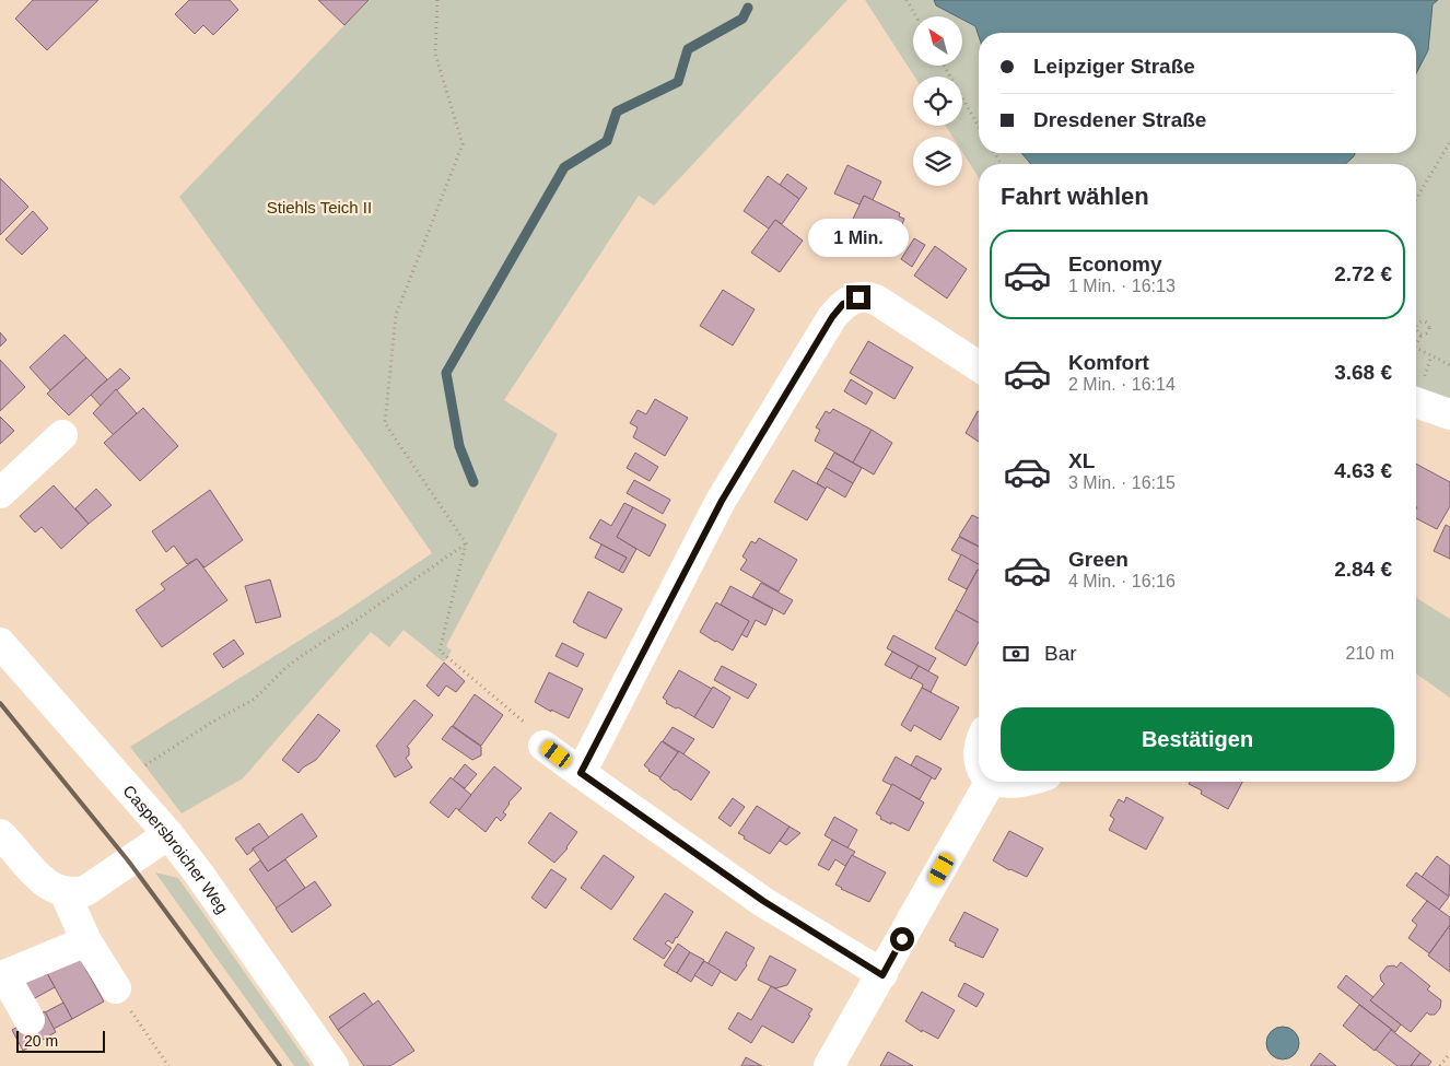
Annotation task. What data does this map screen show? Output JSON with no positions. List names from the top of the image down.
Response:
{
  "streets": {
    "street": ["Caspersbroicher Weg"]
  },
  "parks": ["Stiehls Teich II"],
  "scale_bar": "20 m",
  "north": "top left",
  "page": {
    "banner": ["Leipziger Straße", "Dresdener Straße"],
    "heading": "Fahrt wählen",
    "bubble": "1 Min.",
    "list": [
      {
        "name": "Economy",
        "note": "1 Min. · 16:13",
        "value": "2.72 €"
      },
      {
        "name": "Komfort",
        "note": "2 Min. · 16:14",
        "value": "3.68 €"
      },
      {
        "name": "XL",
        "note": "3 Min. · 16:15",
        "value": "4.63 €"
      },
      {
        "name": "Green",
        "note": "4 Min. · 16:16",
        "value": "2.84 €"
      }
    ],
    "pay": ["Bar", "210 m"],
    "buttons": "Bestätigen",
    "scale": "20 m"
  }
}
